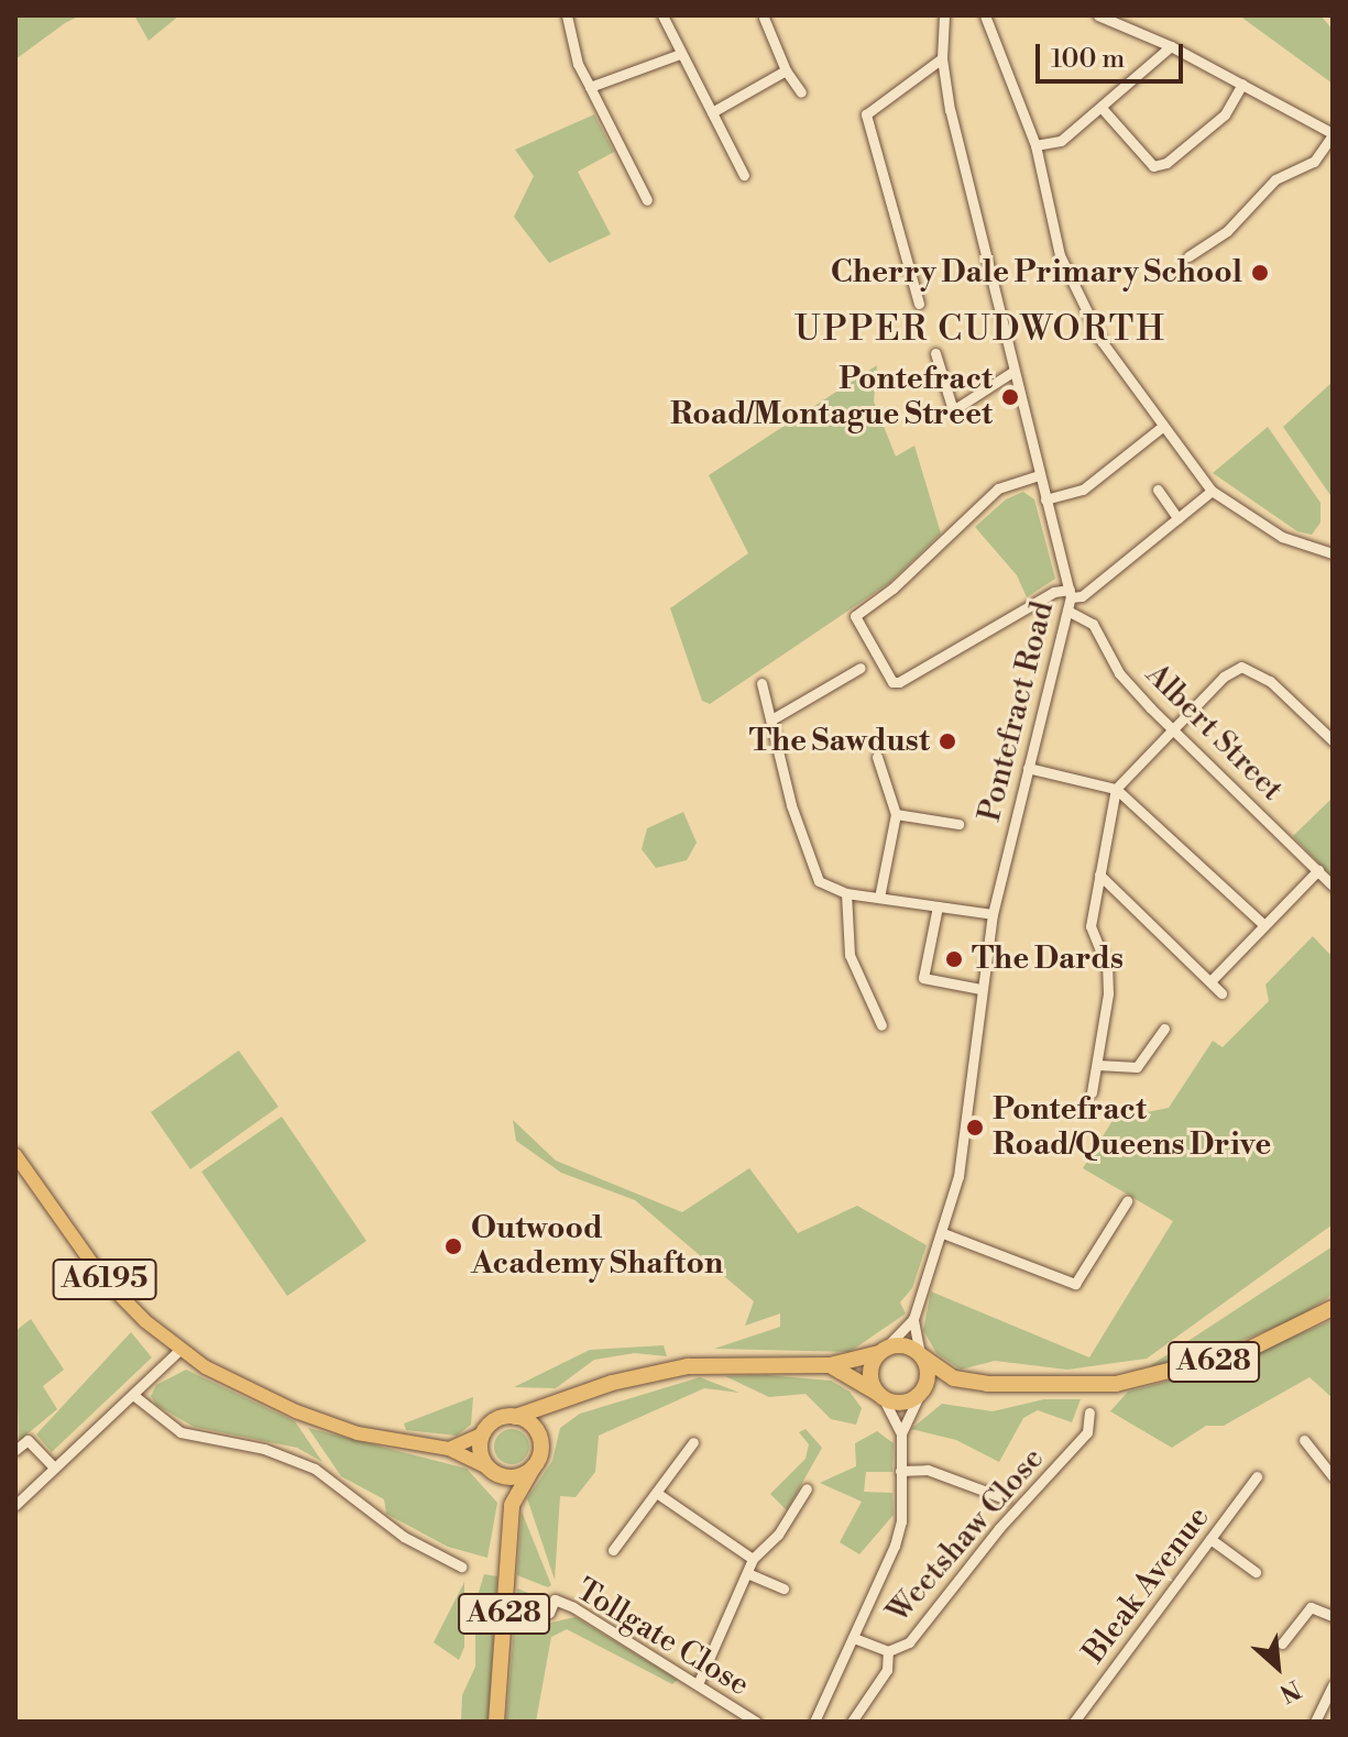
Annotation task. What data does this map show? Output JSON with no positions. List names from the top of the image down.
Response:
{
  "streets": {
    "highway": ["A628"],
    "main road": ["A6195"],
    "street": [
      "Pontefract Road",
      "Albert Street",
      "Weetshaw Close",
      "Bleak Avenue",
      "Tollgate Close"
    ]
  },
  "crossings": [
    ["Pontefract Road", "Albert Street"],
    ["Pontefract Road", "A628"],
    ["A6195", "A628"]
  ],
  "districts": ["UPPER CUDWORTH"],
  "places": [
    "Cherry Dale Primary School",
    "Pontefract Road/Montague Street",
    "The Sawdust",
    "The Dards",
    "Pontefract Road/Queens Drive",
    "Outwood Academy Shafton"
  ],
  "scale_bar": "100 m",
  "north": "bottom right"
}
